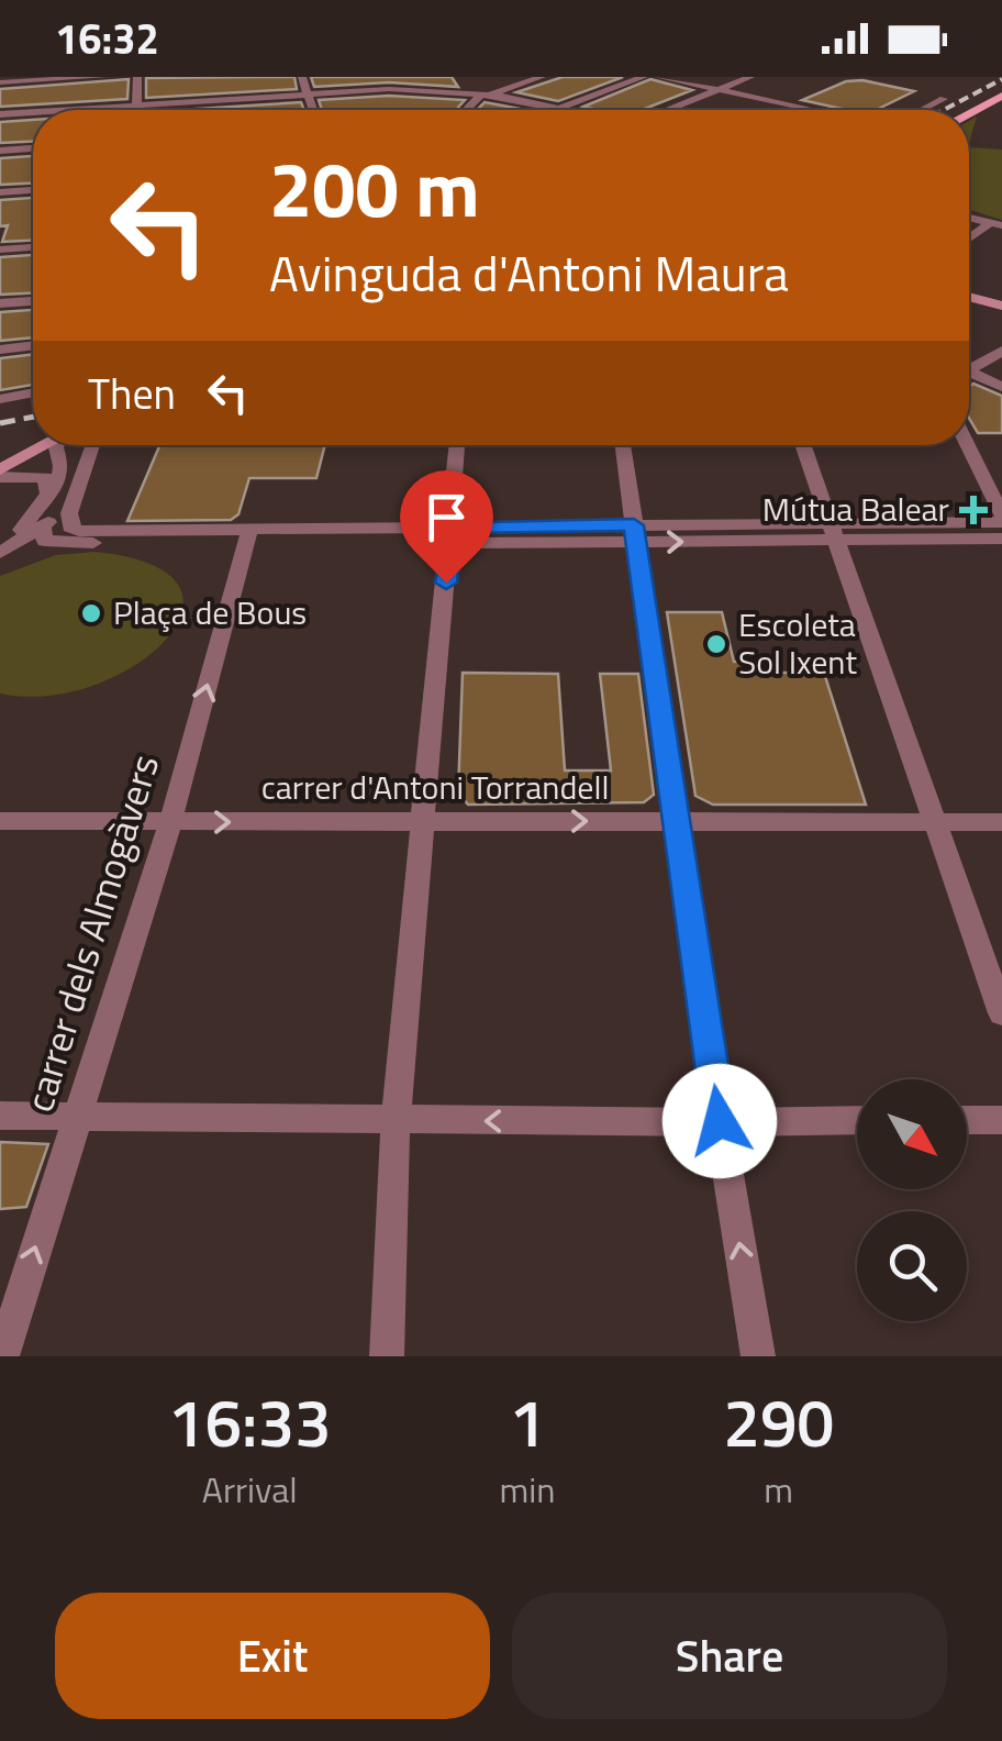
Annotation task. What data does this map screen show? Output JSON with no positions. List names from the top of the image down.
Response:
{
  "streets": {
    "street": ["carrer d'Antoni Torrandell", "carrer dels Almogàvers"]
  },
  "crossings": [
    ["carrer d'Antoni Torrandell", "carrer dels Almogàvers"]
  ],
  "one_way": ["carrer d'Antoni Torrandell", "carrer dels Almogàvers"],
  "places": {
    "health": ["Mútua Balear"],
    "other": ["Plaça de Bous", "Escoleta Sol Ixent"]
  },
  "north": "bottom right",
  "page": {
    "status": "16:32",
    "turn": ["200 m", "Avinguda d'Antoni Maura"],
    "then": "Then",
    "eta": [
      "16:33",
      "Arrival",
      "1",
      "min",
      "290",
      "m"
    ],
    "buttons": ["Exit", "Share"]
  }
}
